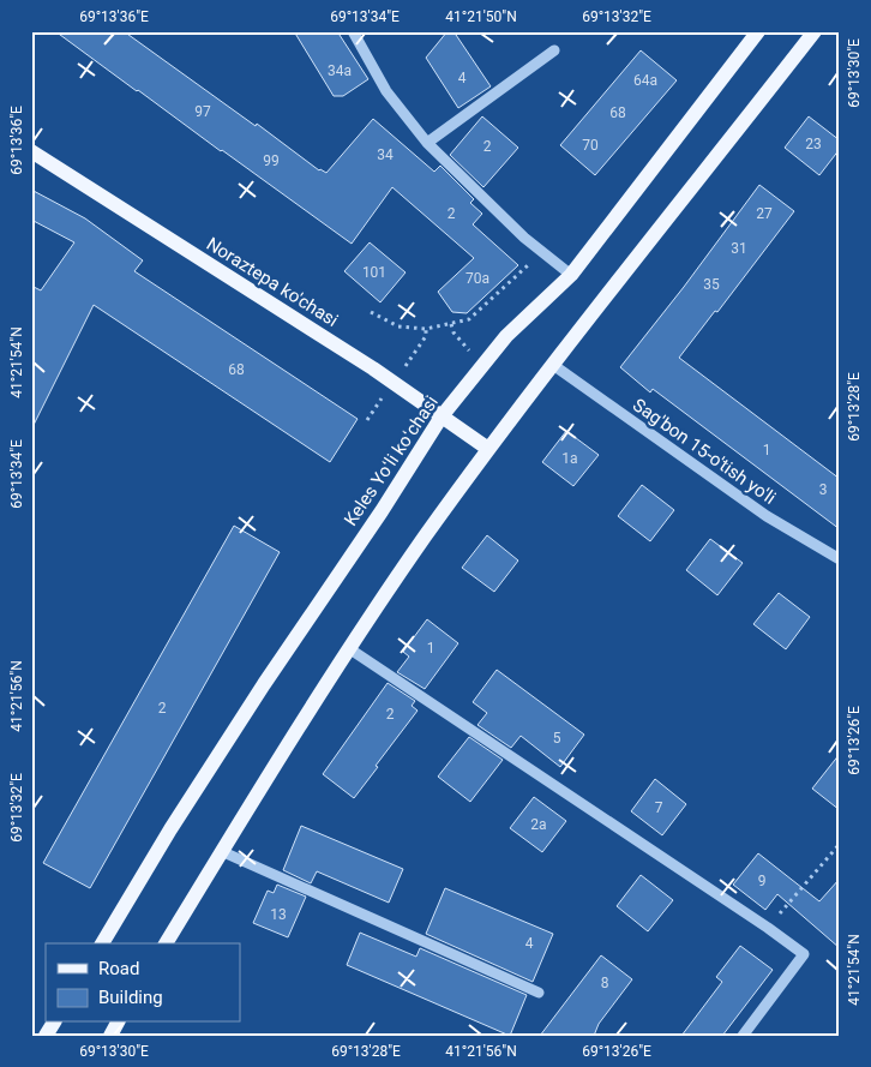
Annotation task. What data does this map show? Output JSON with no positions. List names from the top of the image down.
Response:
{
  "streets": {
    "main road": ["Noraztepa ko'chasi", "Keles Yoʻli koʻchasi"],
    "street": ["Sag'bon 15-o'tish yo'li"]
  },
  "crossings": [
    ["Noraztepa ko'chasi", "Keles Yoʻli koʻchasi"]
  ],
  "house_numbers": [
    "34a",
    "4",
    "64a",
    "97",
    "68",
    "23",
    "70",
    "2",
    "34",
    "99",
    "2",
    "27",
    "31",
    "101",
    "70a",
    "35",
    "68",
    "1",
    "1a",
    "3",
    "1",
    "2",
    "2",
    "5",
    "7",
    "2a",
    "9",
    "13",
    "4",
    "8"
  ],
  "legend": ["Road", "Building"],
  "coordinates": [
    "69°13'36\"E",
    "69°13'34\"E",
    "41°21'50\"N",
    "69°13'32\"E",
    "69°13'30\"E",
    "41°21'54\"N",
    "69°13'28\"E",
    "41°21'56\"N",
    "69°13'26\"E"
  ]
}
